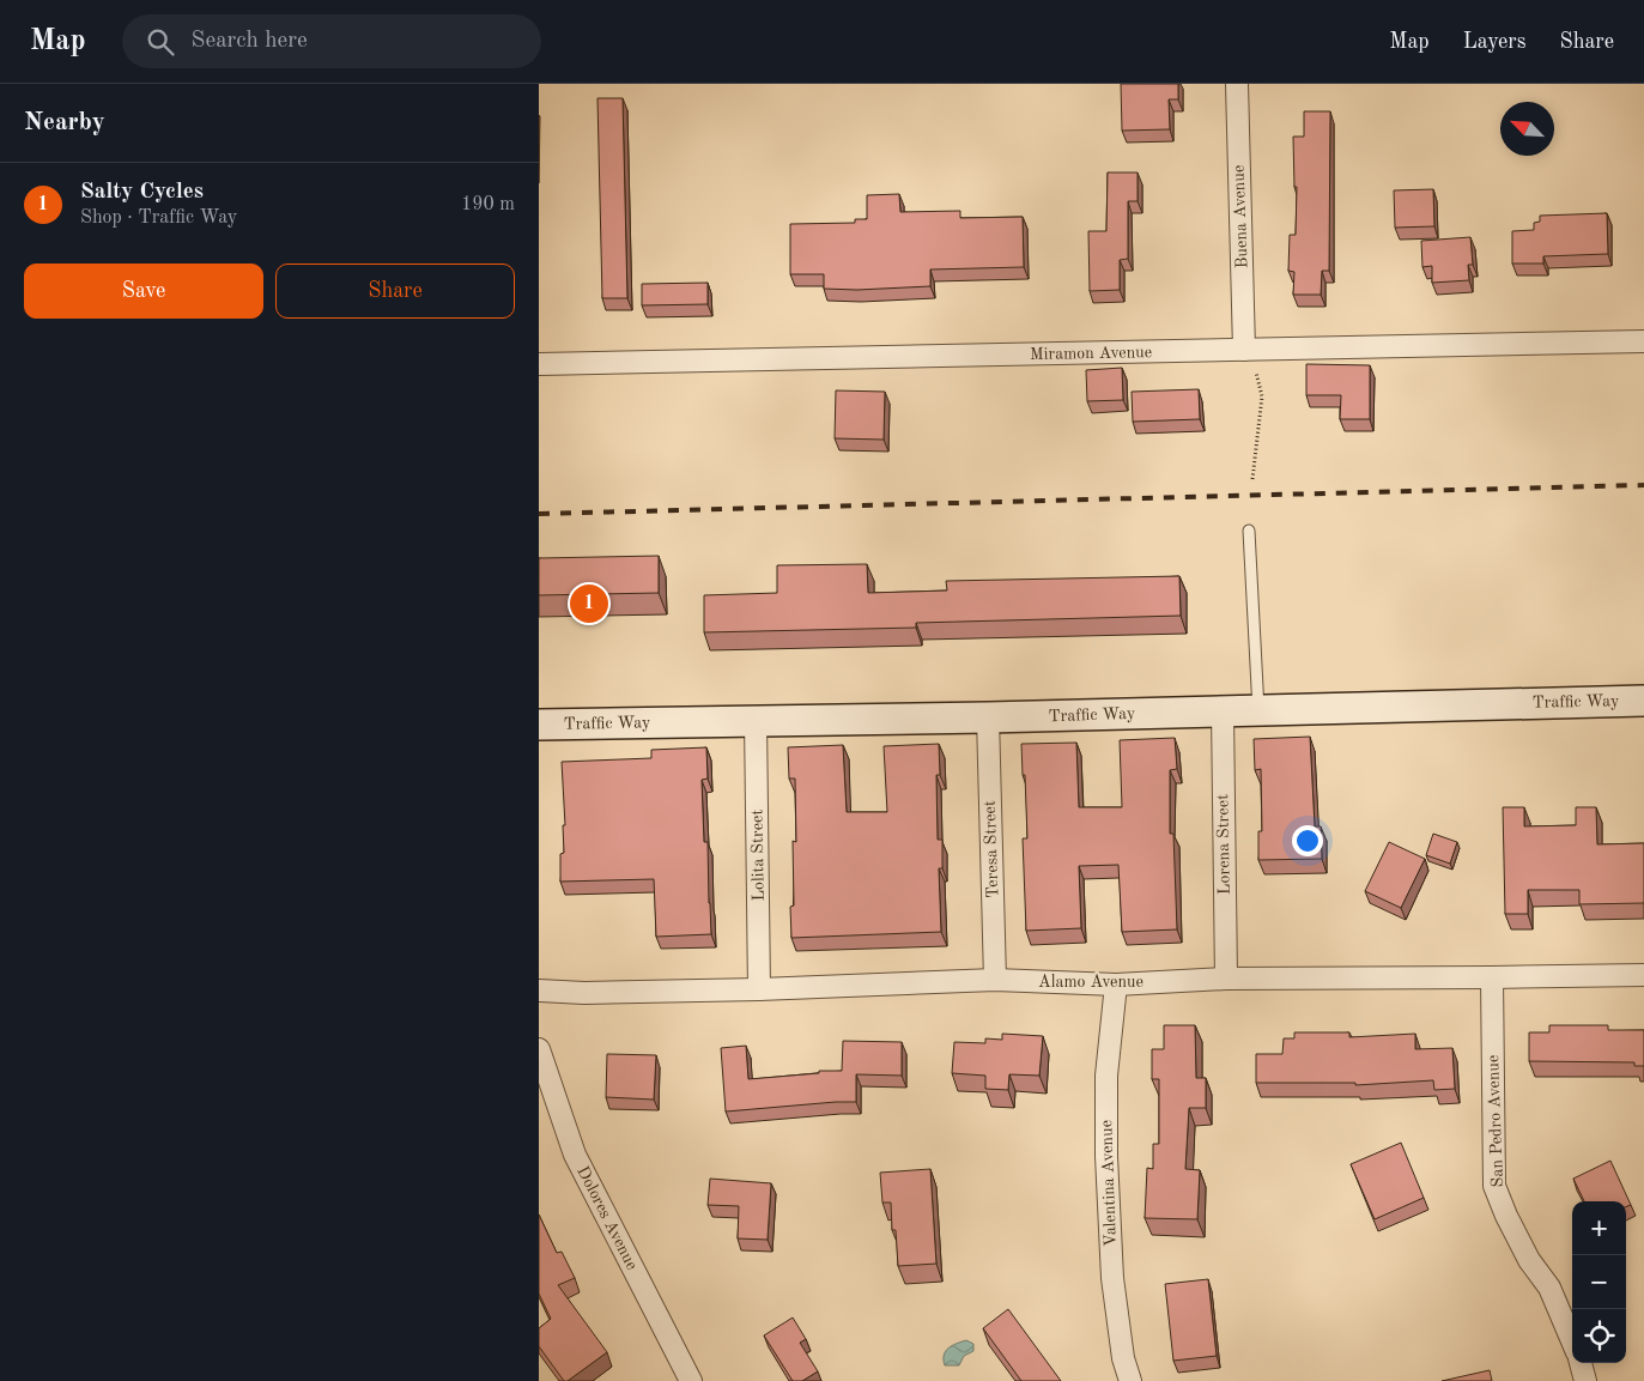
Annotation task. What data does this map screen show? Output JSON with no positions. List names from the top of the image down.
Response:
{
  "streets": {
    "street": [
      "Buena Avenue",
      "Miramon Avenue",
      "Traffic Way",
      "Lorena Street",
      "Teresa Street",
      "Lolita Street",
      "Alamo Avenue",
      "San Pedro Avenue",
      "Valentina Avenue",
      "Dolores Avenue"
    ]
  },
  "crossings": [
    ["Buena Avenue", "Miramon Avenue"],
    ["Traffic Way", "Lorena Street"],
    ["Traffic Way", "Teresa Street"],
    ["Traffic Way", "Lolita Street"],
    ["Lorena Street", "Alamo Avenue"],
    ["Teresa Street", "Alamo Avenue"],
    ["Lolita Street", "Alamo Avenue"],
    ["Alamo Avenue", "San Pedro Avenue"],
    ["Alamo Avenue", "Valentina Avenue"]
  ],
  "north": "top left",
  "page": {
    "header": "Map",
    "search": "Search here",
    "nav": ["Map", "Layers", "Share"],
    "heading": "Nearby",
    "list": [
      {
        "mark": "1",
        "name": "Salty Cycles",
        "note": "Shop · Traffic Way",
        "value": "190 m"
      }
    ],
    "buttons": ["Save", "Share"],
    "pins": "1",
    "map_buttons": ["+", "−"]
  }
}
